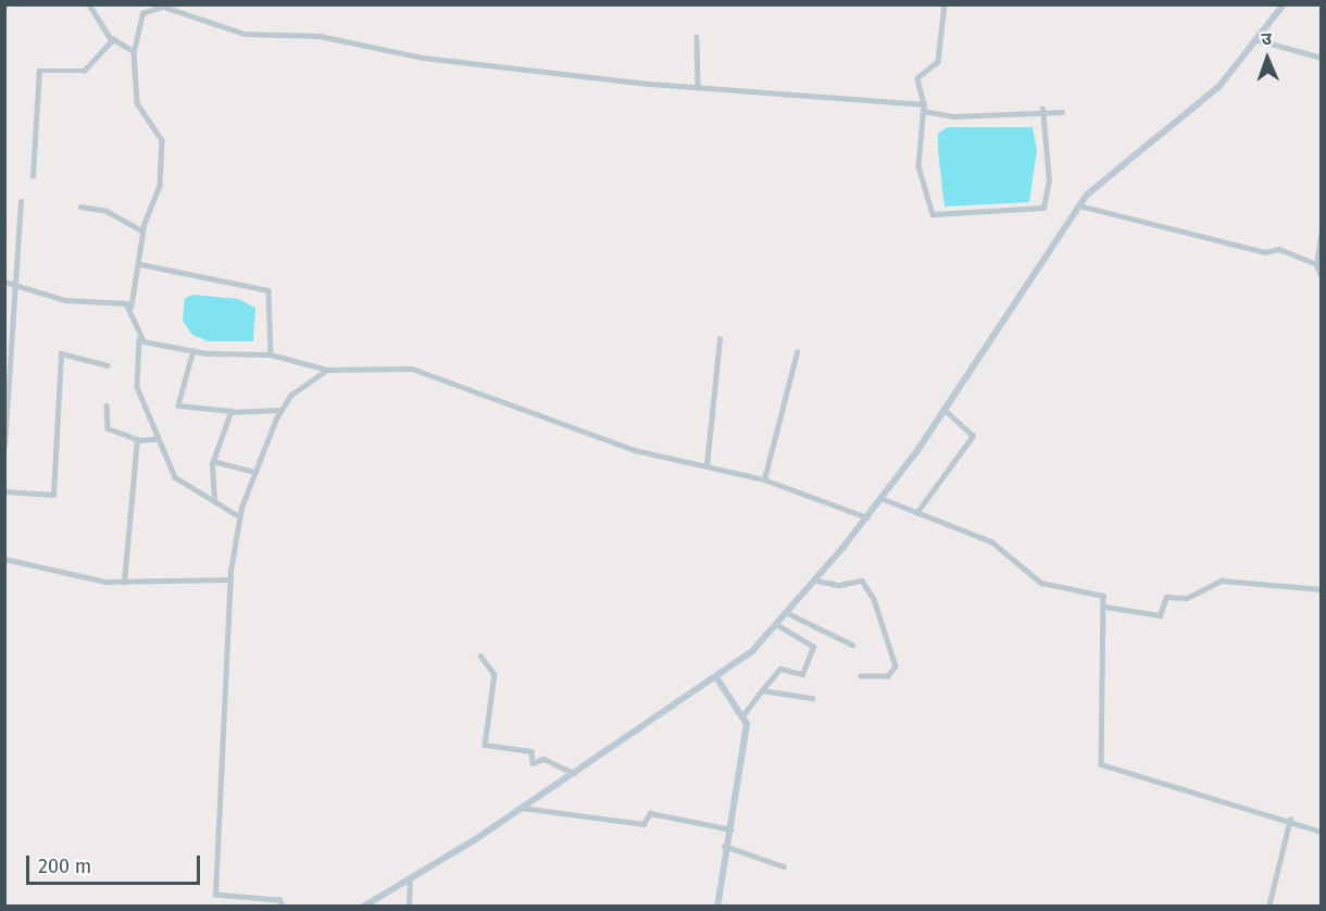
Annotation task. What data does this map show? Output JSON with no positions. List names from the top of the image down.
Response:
{
  "scale_bar": "200 m",
  "north": "top"
}
